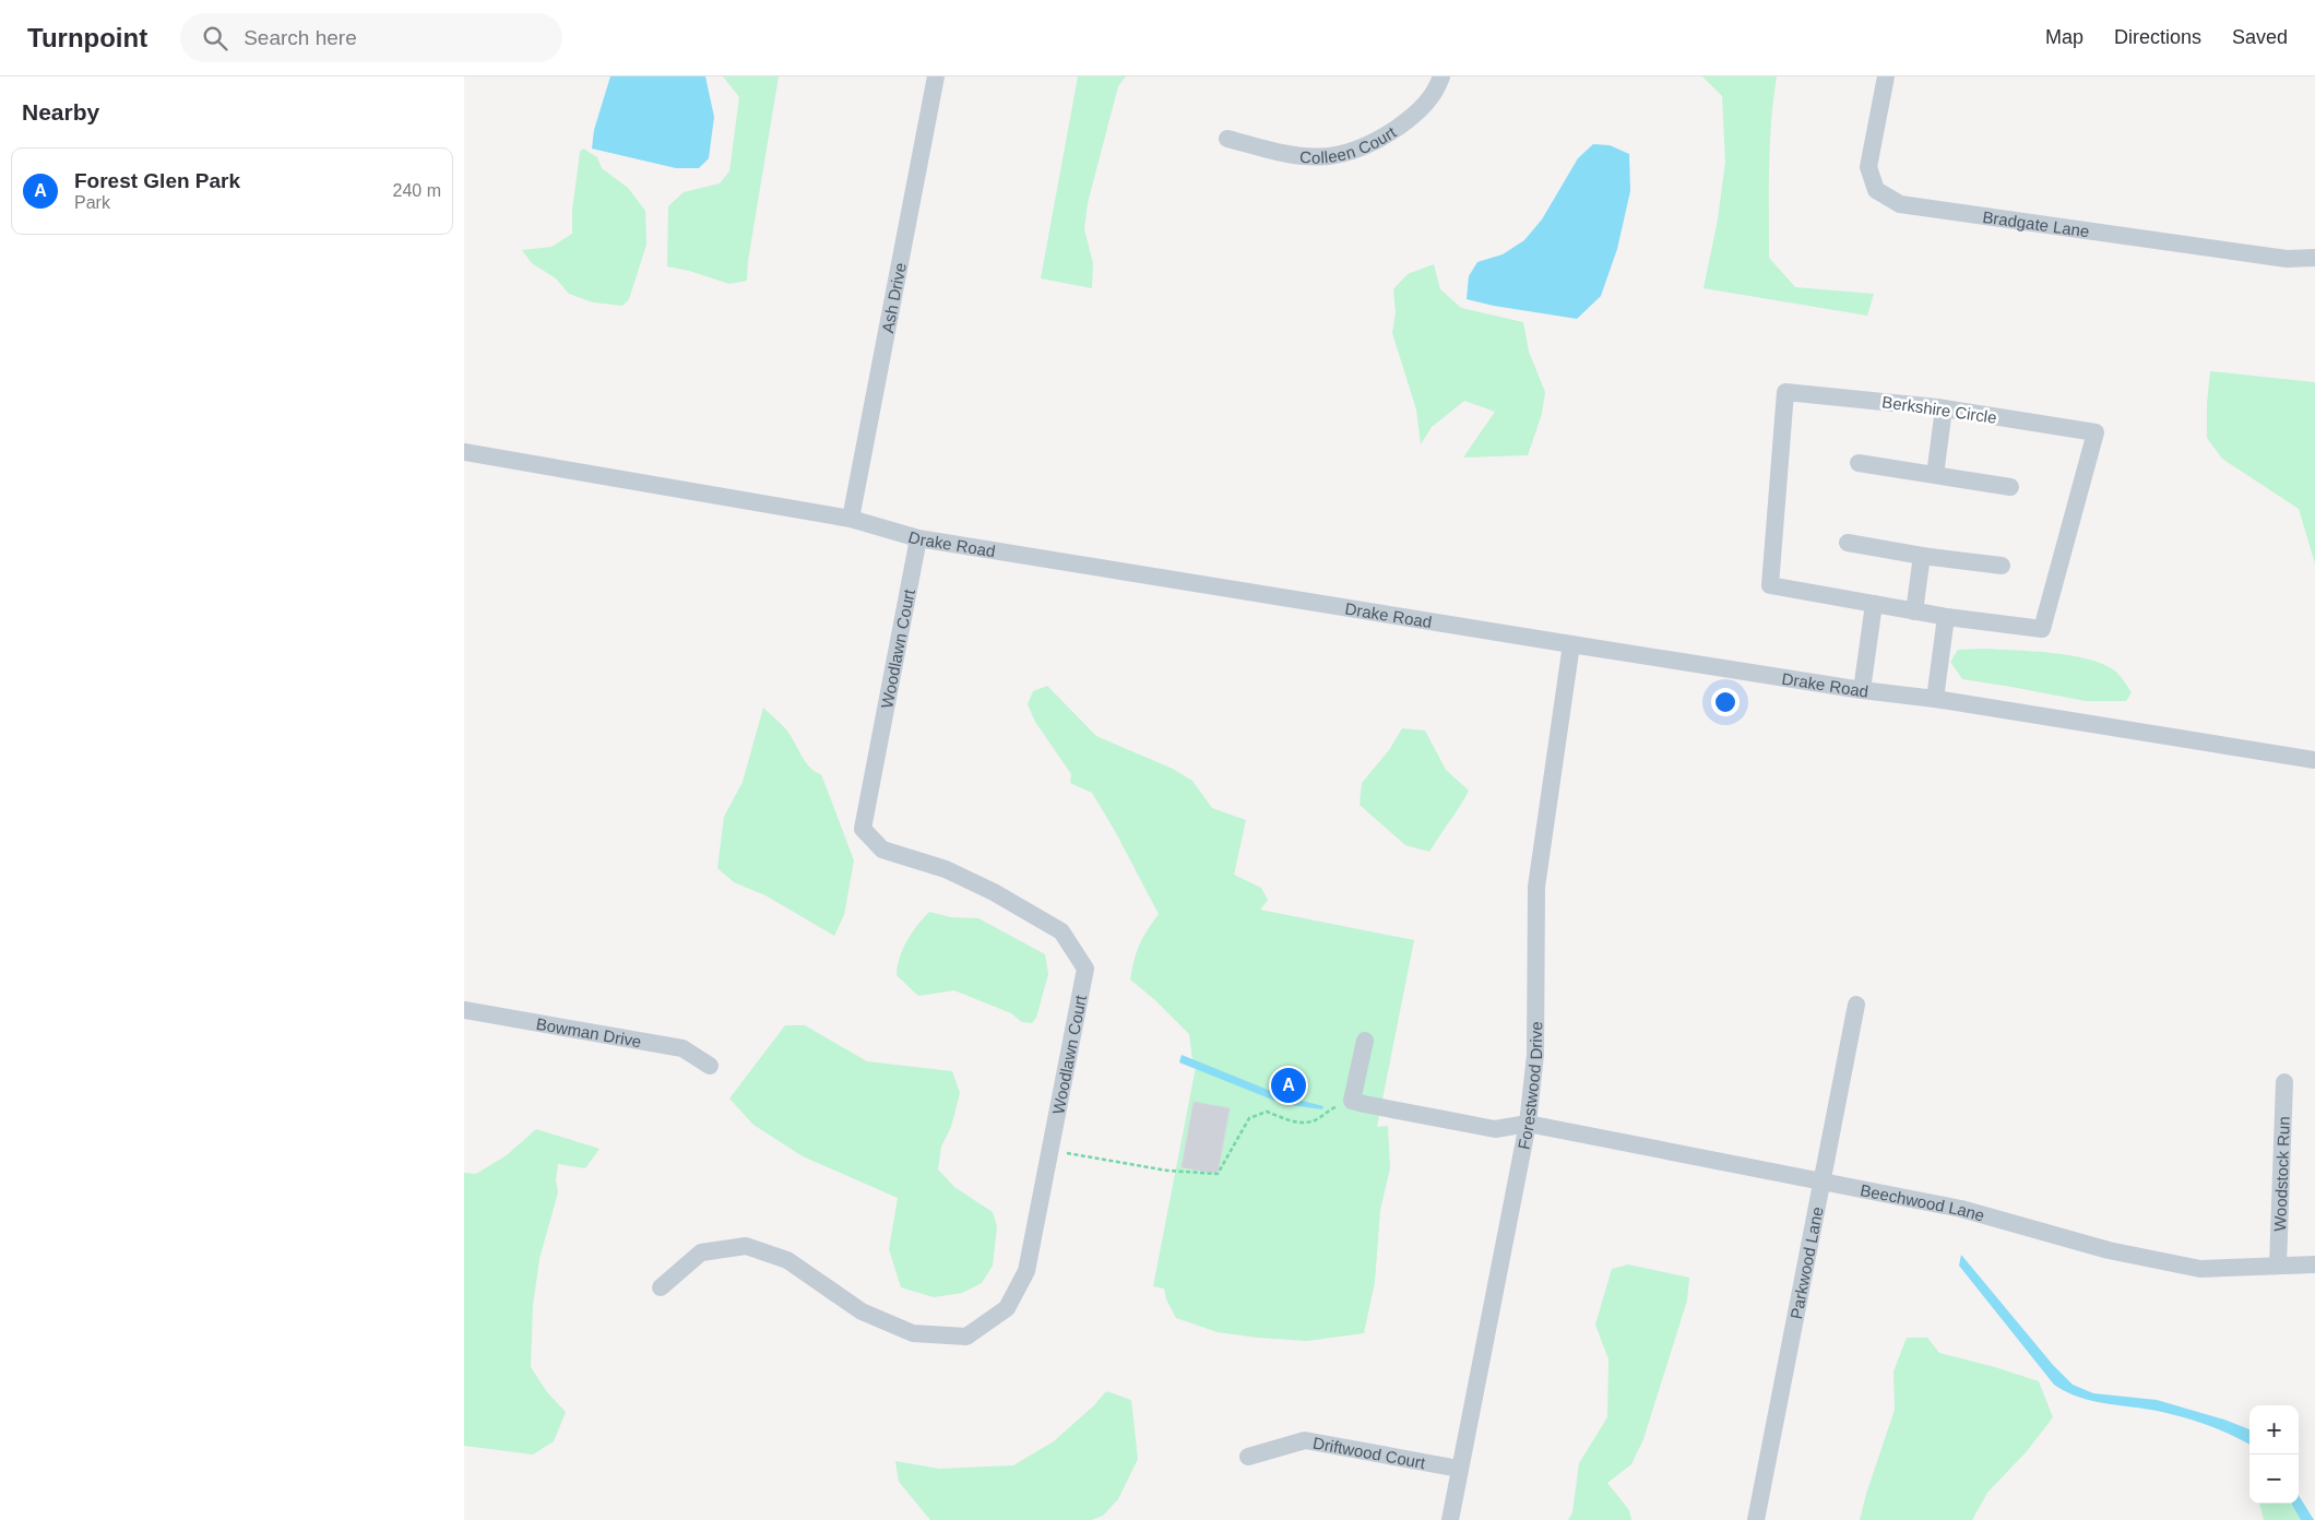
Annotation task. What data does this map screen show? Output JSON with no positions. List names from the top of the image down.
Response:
{
  "streets": {
    "street": [
      "Colleen Court",
      "Bradgate Lane",
      "Ash Drive",
      "Berkshire Circle",
      "Drake Road",
      "Woodlawn Court",
      "Bowman Drive",
      "Forestwood Drive",
      "Woodstock Run",
      "Beechwood Lane",
      "Parkwood Lane",
      "Driftwood Court"
    ]
  },
  "crossings": [
    ["Ash Drive", "Drake Road"],
    ["Drake Road", "Woodlawn Court"],
    ["Drake Road", "Forestwood Drive"],
    ["Forestwood Drive", "Beechwood Lane"],
    ["Forestwood Drive", "Driftwood Court"],
    ["Woodstock Run", "Beechwood Lane"],
    ["Beechwood Lane", "Parkwood Lane"]
  ],
  "page": {
    "header": "Turnpoint",
    "search": "Search here",
    "nav": ["Map", "Directions", "Saved"],
    "heading": "Nearby",
    "list": [
      {
        "mark": "A",
        "name": "Forest Glen Park",
        "note": "Park",
        "value": "240 m"
      }
    ],
    "pins": "A",
    "map_buttons": ["+", "−"]
  }
}
